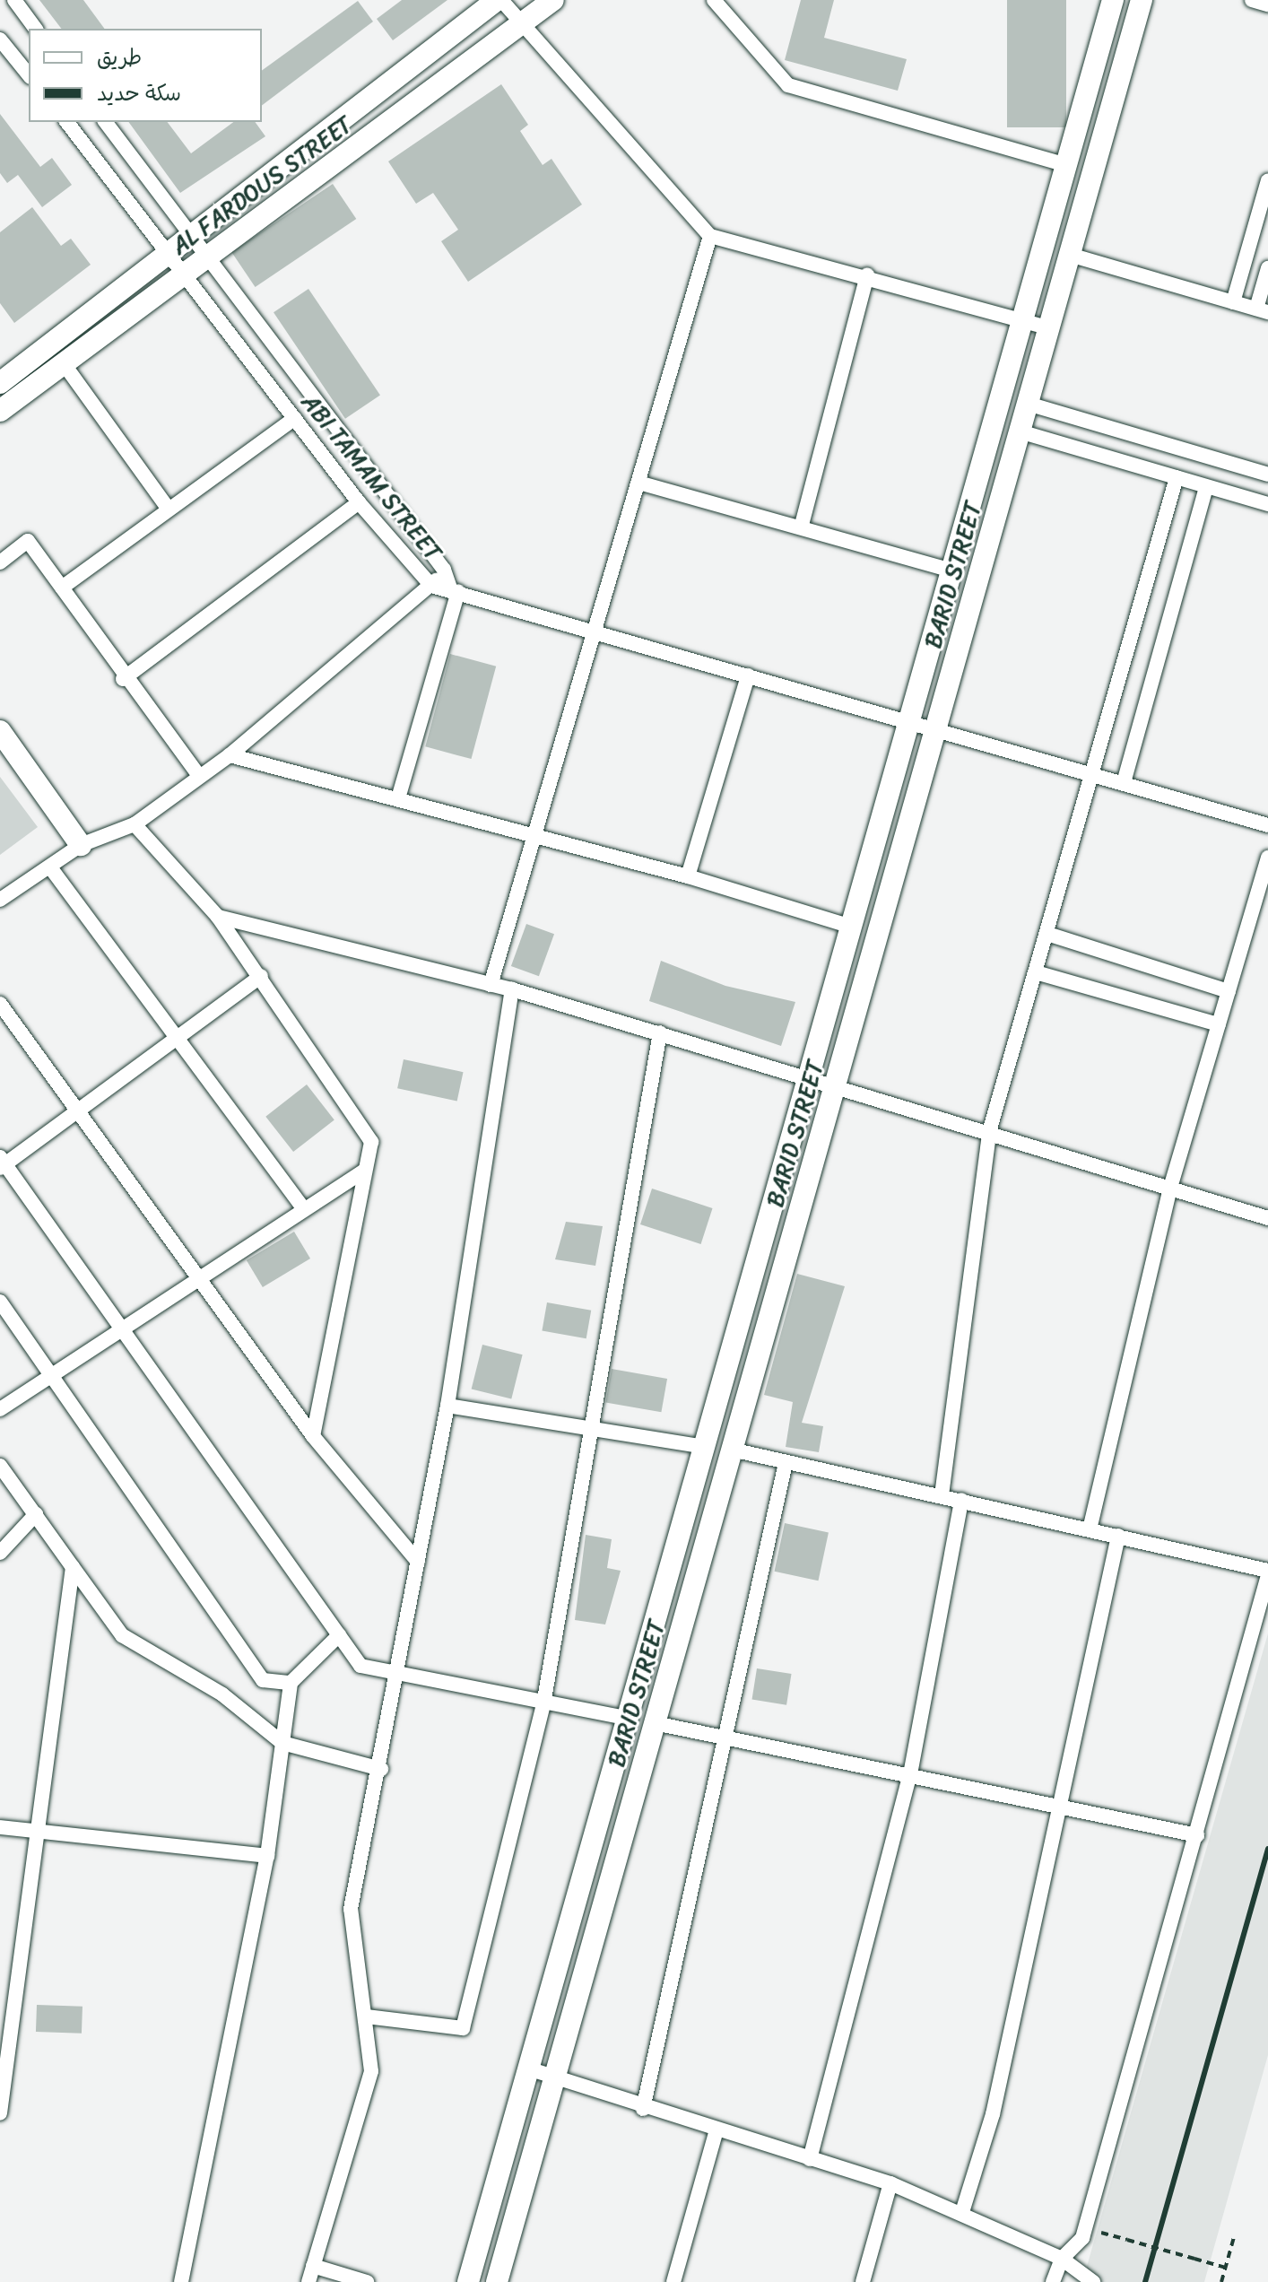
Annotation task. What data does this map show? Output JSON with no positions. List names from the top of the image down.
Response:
{
  "streets": {
    "main road": ["AL FARDOUS STREET", "BARID STREET"],
    "street": ["ABI TAMAM STREET"]
  },
  "crossings": [
    ["AL FARDOUS STREET", "ABI TAMAM STREET"]
  ],
  "legend": ["طريق", "سكة حديد"]
}
